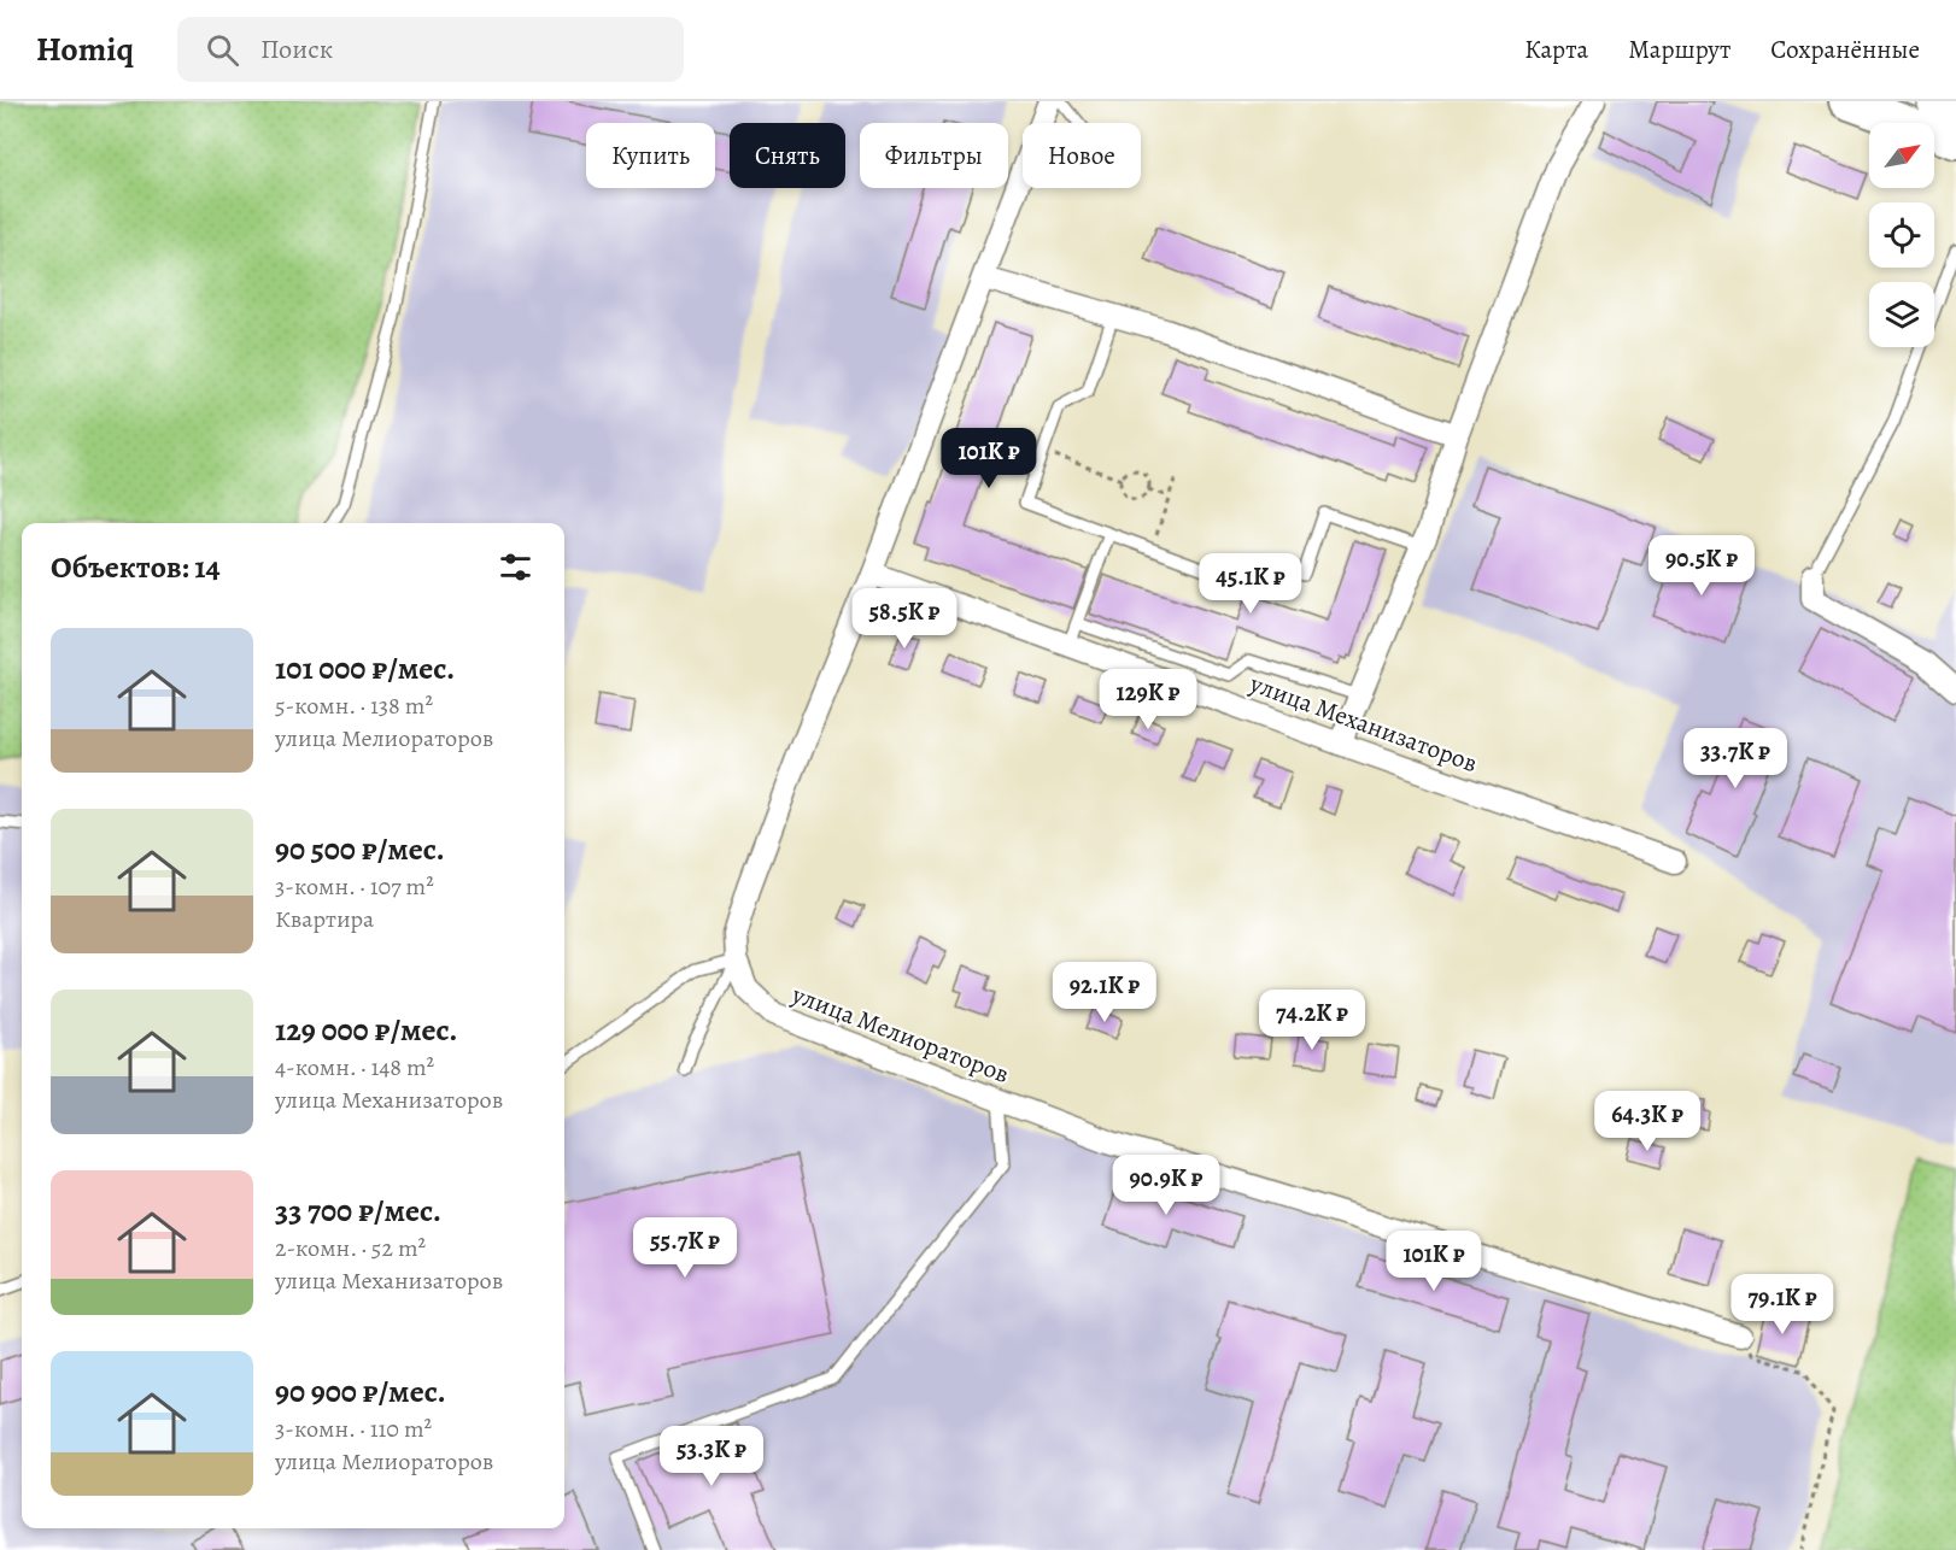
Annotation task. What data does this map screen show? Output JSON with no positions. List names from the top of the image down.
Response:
{
  "streets": {
    "street": ["улица Механизаторов", "улица Мелиораторов"]
  },
  "crossings": [
    ["улица Механизаторов", "улица Мелиораторов"]
  ],
  "north": "top right",
  "page": {
    "header": "Homiq",
    "search": "Поиск",
    "nav": ["Карта", "Маршрут", "Сохранённые"],
    "chip": [
      "Купить",
      "Снять",
      "Фильтры",
      "Новое"
    ],
    "price": [
      "101K ₽",
      "90.5K ₽",
      "45.1K ₽",
      "58.5K ₽",
      "129K ₽",
      "33.7K ₽",
      "92.1K ₽",
      "74.2K ₽",
      "64.3K ₽",
      "90.9K ₽",
      "55.7K ₽",
      "101K ₽",
      "79.1K ₽",
      "53.3K ₽"
    ],
    "heading": "Объектов: 14",
    "list": [
      {
        "name": "101 000 ₽/мес.",
        "note": "5-комн. · 138 m² · улица Мелиораторов"
      },
      {
        "name": "90 500 ₽/мес.",
        "note": "3-комн. · 107 m² · Квартира"
      },
      {
        "name": "129 000 ₽/мес.",
        "note": "4-комн. · 148 m² · улица Механизаторов"
      },
      {
        "name": "33 700 ₽/мес.",
        "note": "2-комн. · 52 m² · улица Механизаторов"
      },
      {
        "name": "90 900 ₽/мес.",
        "note": "3-комн. · 110 m² · улица Мелиораторов"
      }
    ]
  }
}
